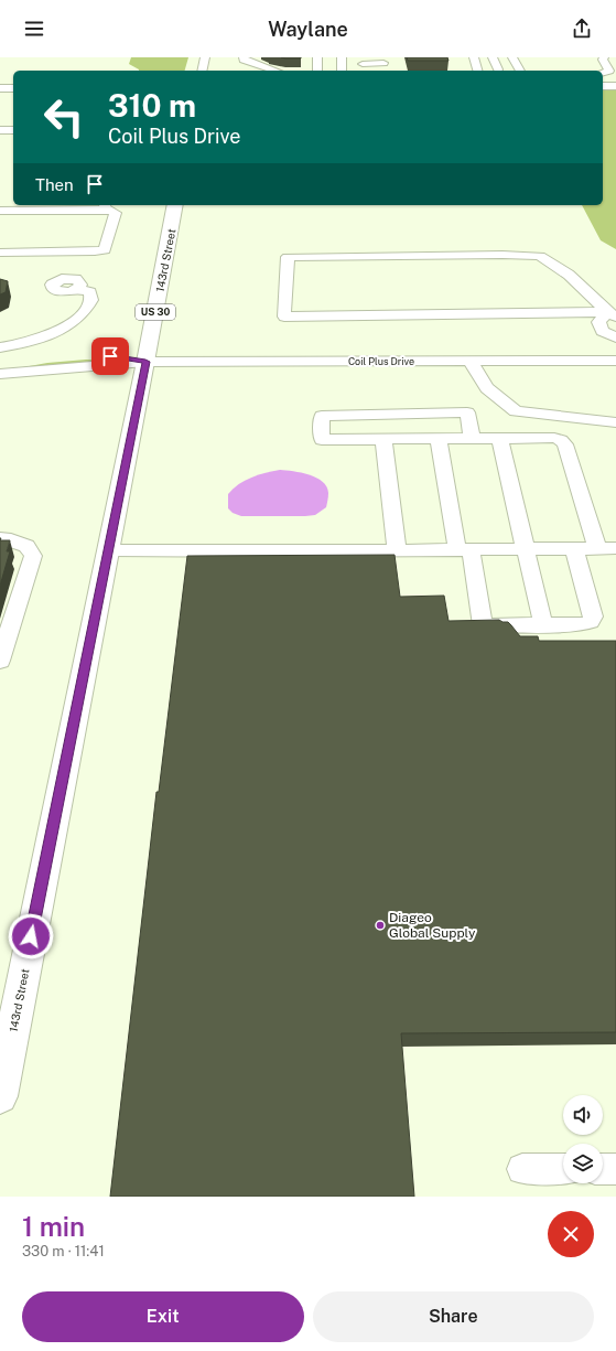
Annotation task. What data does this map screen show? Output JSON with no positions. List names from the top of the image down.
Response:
{
  "streets": {
    "main road": ["143rd Street", "US 30"],
    "street": ["Coil Plus Drive"]
  },
  "crossings": [
    ["143rd Street", "Coil Plus Drive"]
  ],
  "places": ["Diageo Global Supply"],
  "page": {
    "header": "Waylane",
    "turn": ["310 m", "Coil Plus Drive"],
    "then": "Then",
    "heading": ["1 min", "330 m · 11:41"],
    "buttons": ["Exit", "Share"]
  }
}
